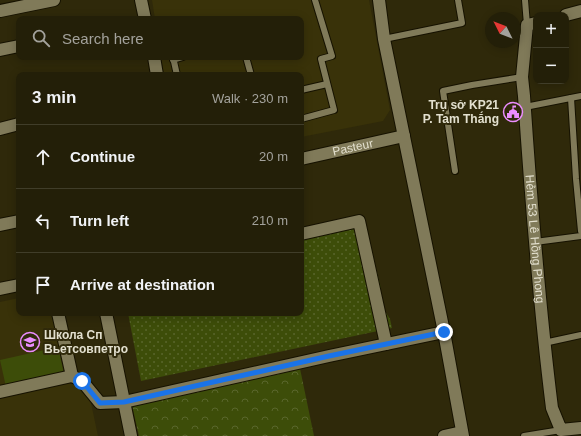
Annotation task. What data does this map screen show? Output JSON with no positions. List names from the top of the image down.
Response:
{
  "streets": {
    "street": ["Pasteur", "Hẻm 53 Lê Hồng Phong"]
  },
  "places": {
    "public building": ["Trụ sở KP21 P. Tam Thắng"],
    "school or university": ["Школа Сп Вьетсовпетро"]
  },
  "north": "top left",
  "page": {
    "map_buttons": ["+", "−"],
    "search": "Search here",
    "heading": ["3 min", "Walk · 230 m"],
    "list": [
      ["Continue", "20 m"],
      ["Turn left", "210 m"],
      "Arrive at destination"
    ]
  }
}
